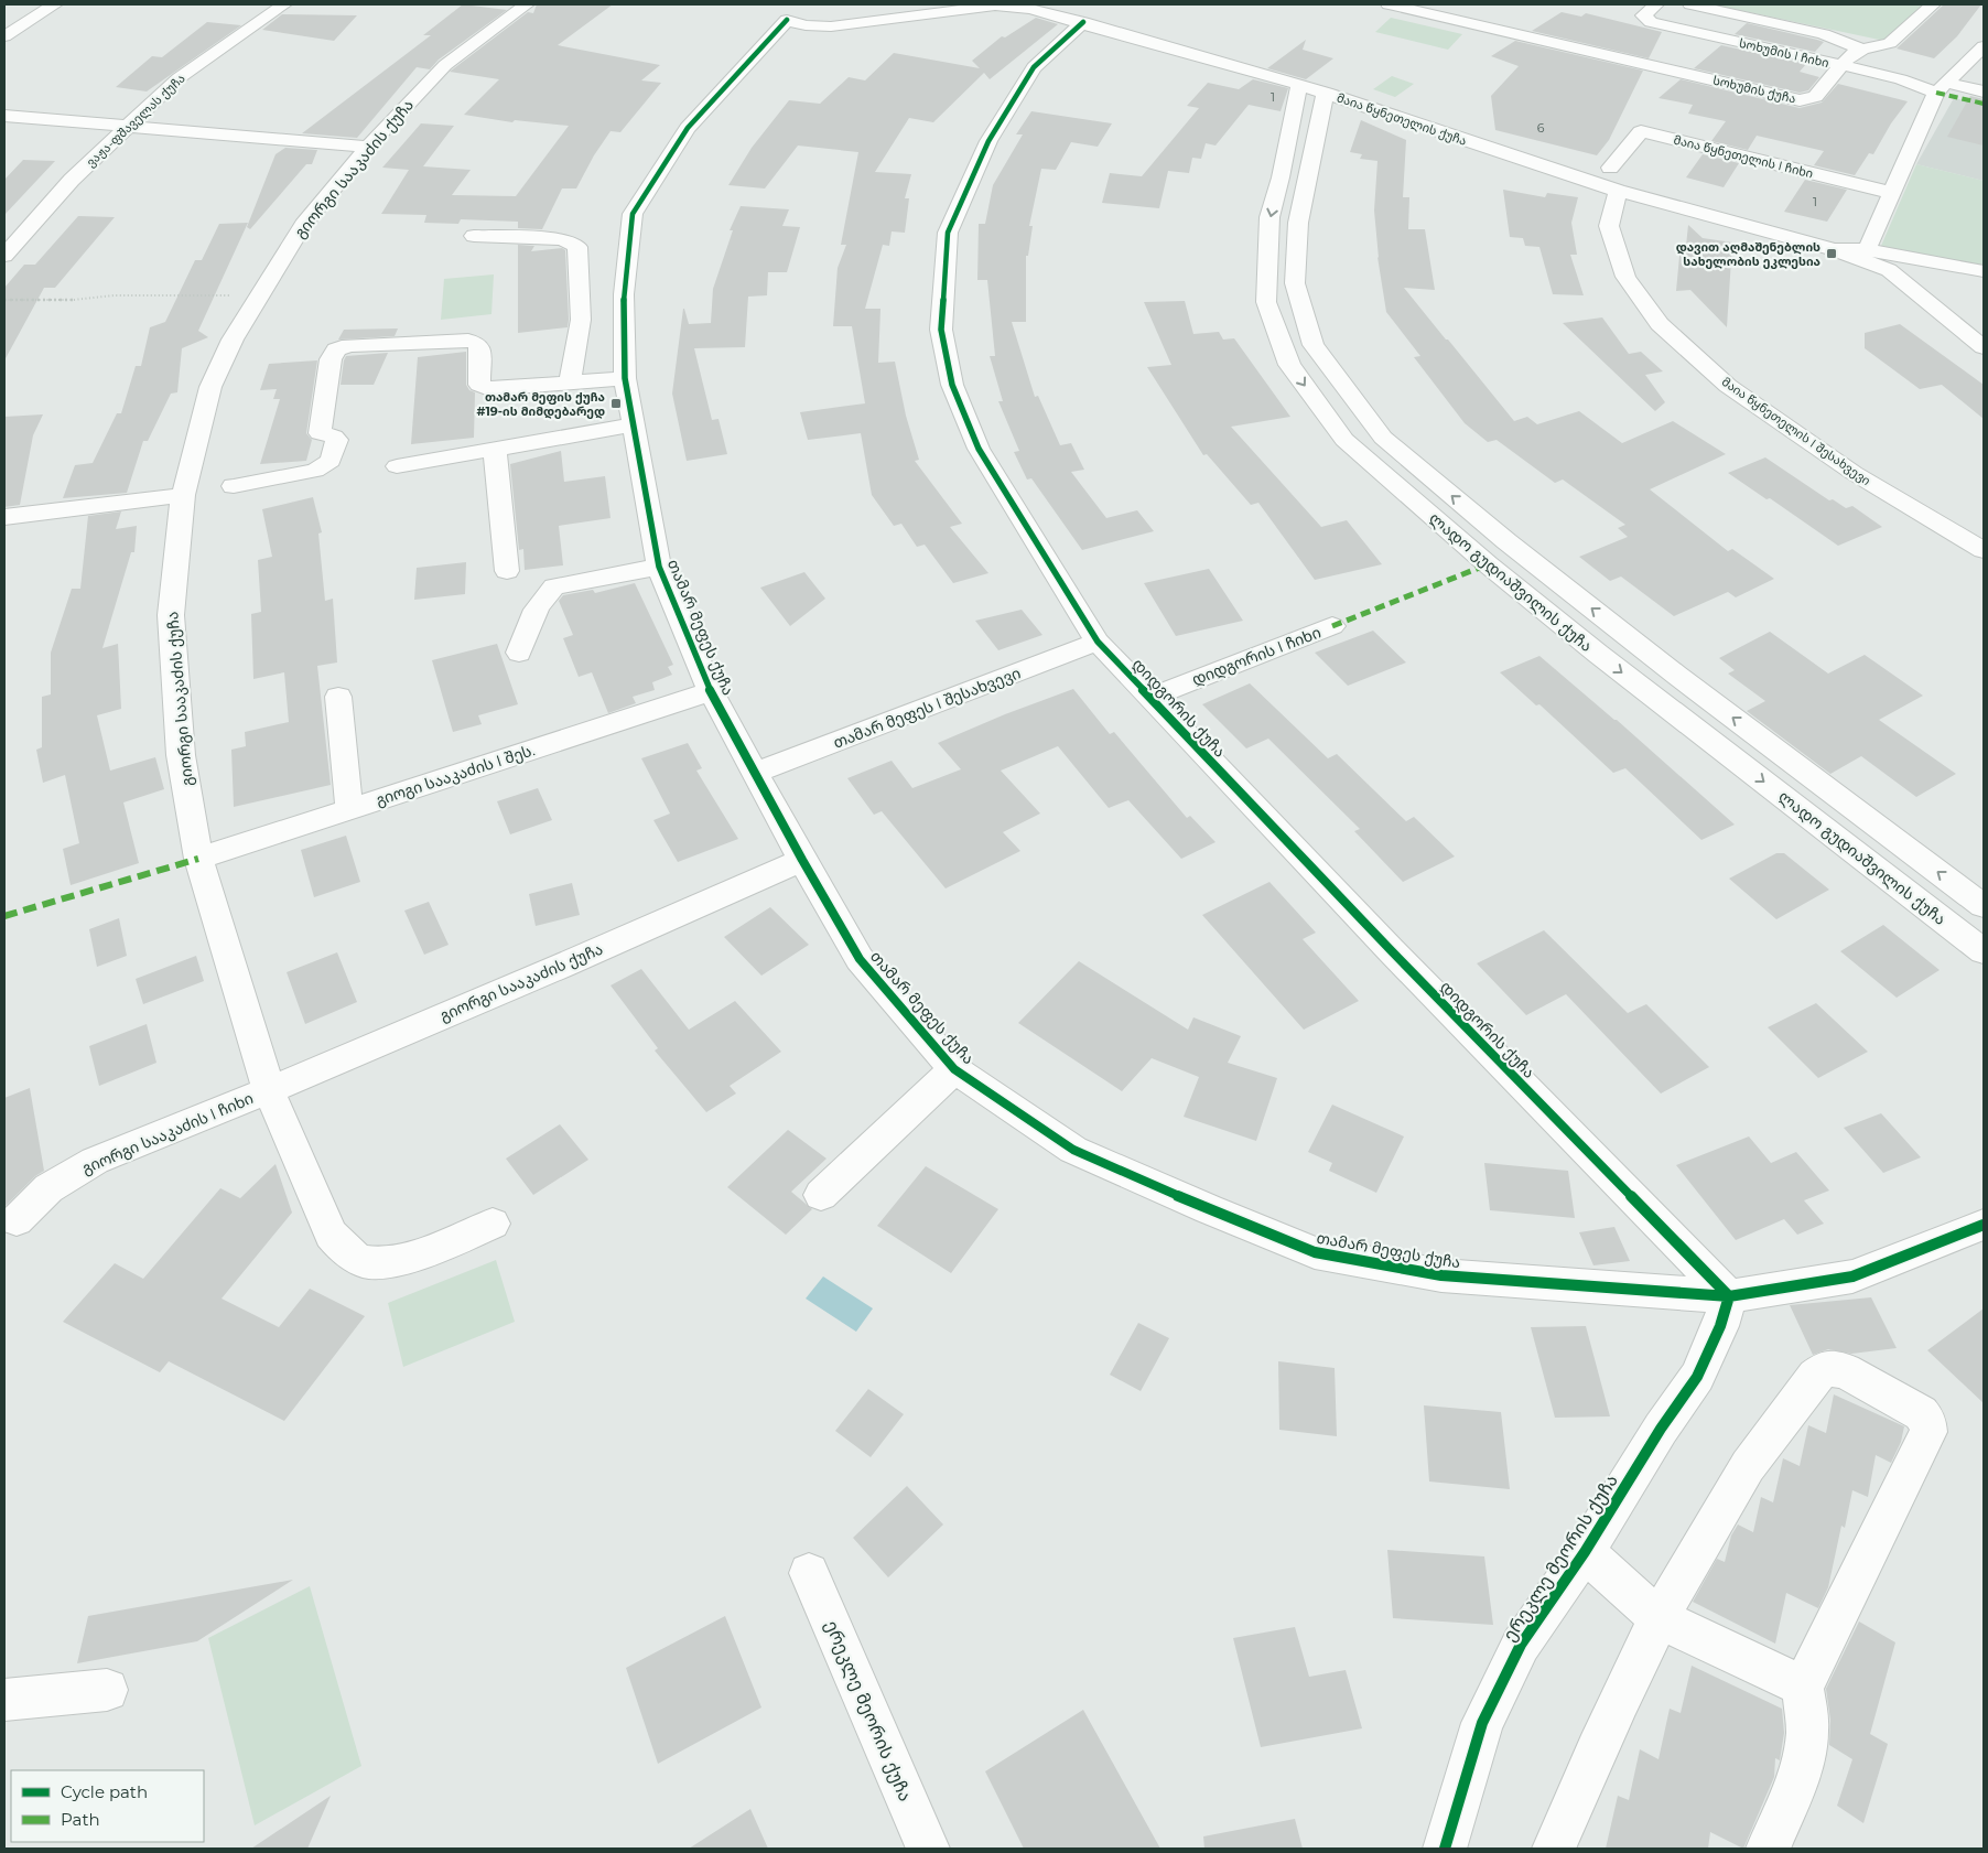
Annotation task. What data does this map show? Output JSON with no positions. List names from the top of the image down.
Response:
{
  "streets": {
    "street": [
      "სოხუმის I ჩიხი",
      "სოხუმის ქუჩა",
      "მაია წყნეთელის ქუჩა",
      "ვაჟა-ფშაველას ქუჩა",
      "მაია წყნეთელის I ჩიხი",
      "გიორგი სააკაძის ქუჩა",
      "მაია წყნეთელის I შესახვევი",
      "ლადო გუდიაშვილის ქუჩა",
      "თამარ მეფეს ქუჩა",
      "დიდგორის I ჩიხი",
      "თამარ მეფეს I შესახვევი",
      "დიდგორის ქუჩა",
      "გიოგი სააკაძის I შეს.",
      "გიორგი სააკაძის I ჩიხი",
      "ერეკლე მეორის ქუჩა"
    ]
  },
  "crossings": [
    ["სოხუმის I ჩიხი", "სოხუმის ქუჩა"],
    ["მაია წყნეთელის ქუჩა", "მაია წყნეთელის I შესახვევი"],
    ["მაია წყნეთელის ქუჩა", "ლადო გუდიაშვილის ქუჩა"],
    ["მაია წყნეთელის ქუჩა", "თამარ მეფეს ქუჩა"],
    ["მაია წყნეთელის ქუჩა", "დიდგორის ქუჩა"],
    ["გიორგი სააკაძის ქუჩა", "თამარ მეფეს ქუჩა"],
    ["გიორგი სააკაძის ქუჩა", "გიოგი სააკაძის I შეს."],
    ["გიორგი სააკაძის ქუჩა", "გიორგი სააკაძის I ჩიხი"],
    ["თამარ მეფეს ქუჩა", "თამარ მეფეს I შესახვევი"],
    ["თამარ მეფეს ქუჩა", "დიდგორის ქუჩა"],
    ["თამარ მეფეს ქუჩა", "გიოგი სააკაძის I შეს."],
    ["თამარ მეფეს ქუჩა", "ერეკლე მეორის ქუჩა"],
    ["დიდგორის I ჩიხი", "დიდგორის ქუჩა"],
    ["თამარ მეფეს I შესახვევი", "დიდგორის ქუჩა"],
    ["დიდგორის ქუჩა", "ერეკლე მეორის ქუჩა"]
  ],
  "places": {
    "transit": ["დავით აღმაშენებლის სახელობის ეკლესია", "თამარ მეფის ქუჩა #19-ის მიმდებარედ"]
  },
  "house_numbers": ["1", "6", "1"],
  "legend": ["Cycle path", "Path"]
}
